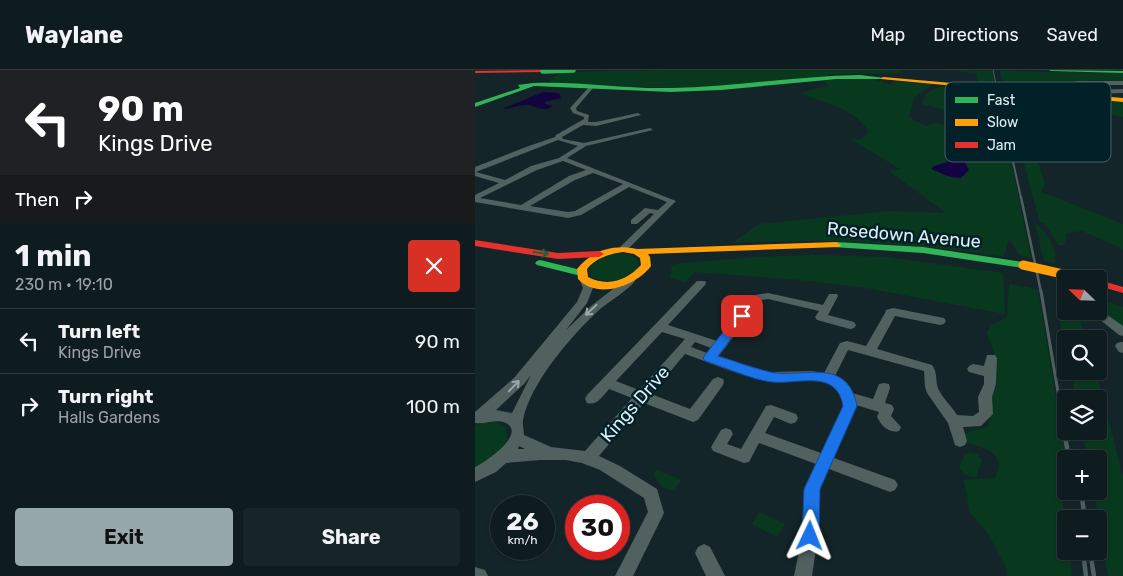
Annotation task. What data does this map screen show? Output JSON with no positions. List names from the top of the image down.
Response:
{
  "streets": {
    "main road": ["Rosedown Avenue"],
    "street": ["Kings Drive"]
  },
  "legend": ["Fast", "Slow", "Jam"],
  "north": "top left",
  "page": {
    "header": "Waylane",
    "nav": ["Map", "Directions", "Saved"],
    "turn": ["90 m", "Kings Drive"],
    "then": "Then",
    "heading": ["1 min", "230 m · 19:10"],
    "map_buttons": ["+", "−"],
    "list": [
      {
        "name": "Turn left",
        "note": "Kings Drive",
        "value": "90 m"
      },
      {
        "name": "Turn right",
        "note": "Halls Gardens",
        "value": "100 m"
      }
    ],
    "speed": "26 km/h",
    "limit": "30",
    "buttons": ["Exit", "Share"]
  }
}
